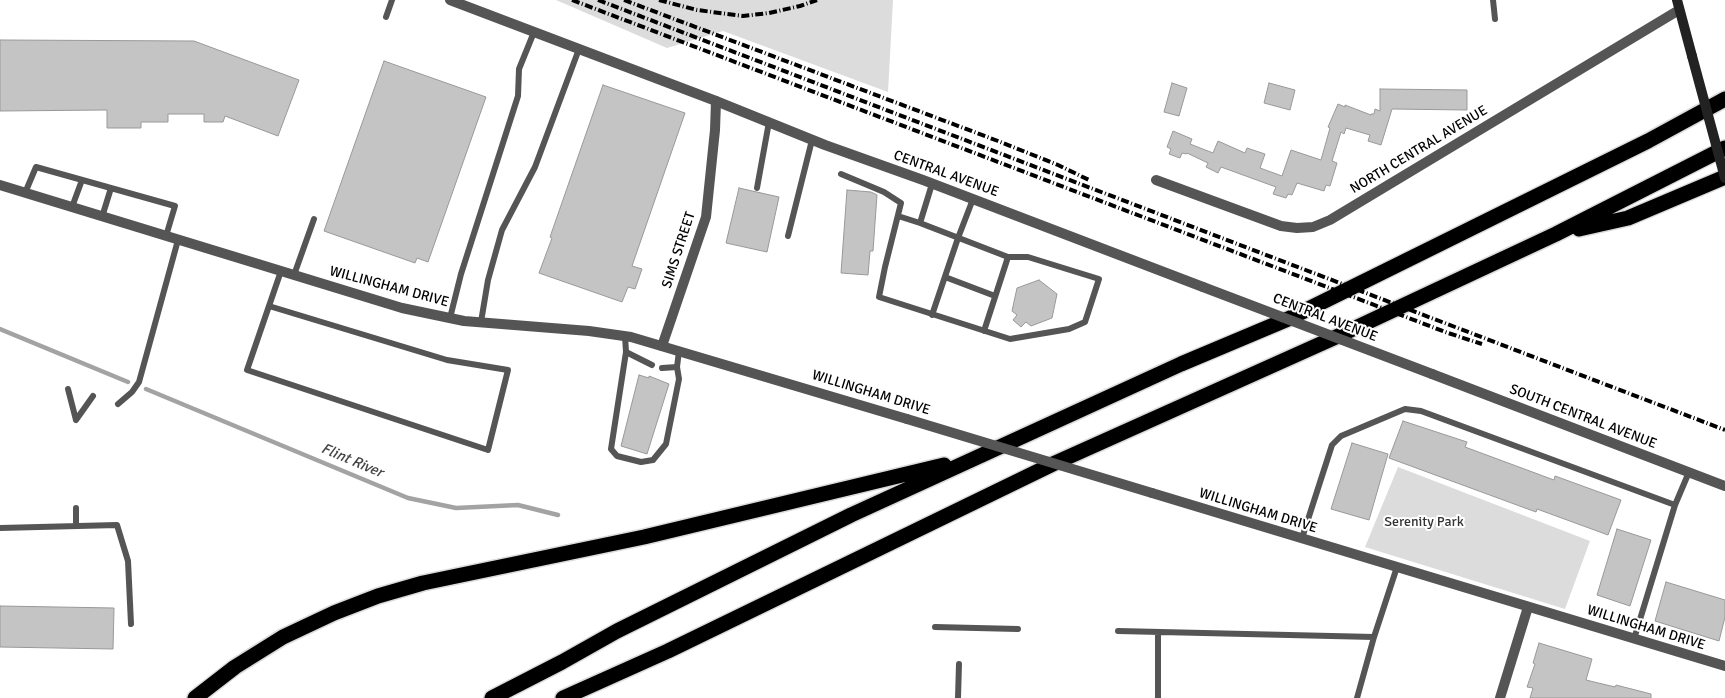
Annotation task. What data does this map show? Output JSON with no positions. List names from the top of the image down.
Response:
{
  "streets": {
    "street": [
      "NORTH CENTRAL AVENUE",
      "CENTRAL AVENUE",
      "SIMS STREET",
      "WILLINGHAM DRIVE",
      "SOUTH CENTRAL AVENUE"
    ]
  },
  "crossings": [
    ["CENTRAL AVENUE", "SIMS STREET"],
    ["CENTRAL AVENUE", "SOUTH CENTRAL AVENUE"],
    ["SIMS STREET", "WILLINGHAM DRIVE"]
  ],
  "water": ["Flint River"],
  "parks": ["Serenity Park"]
}
